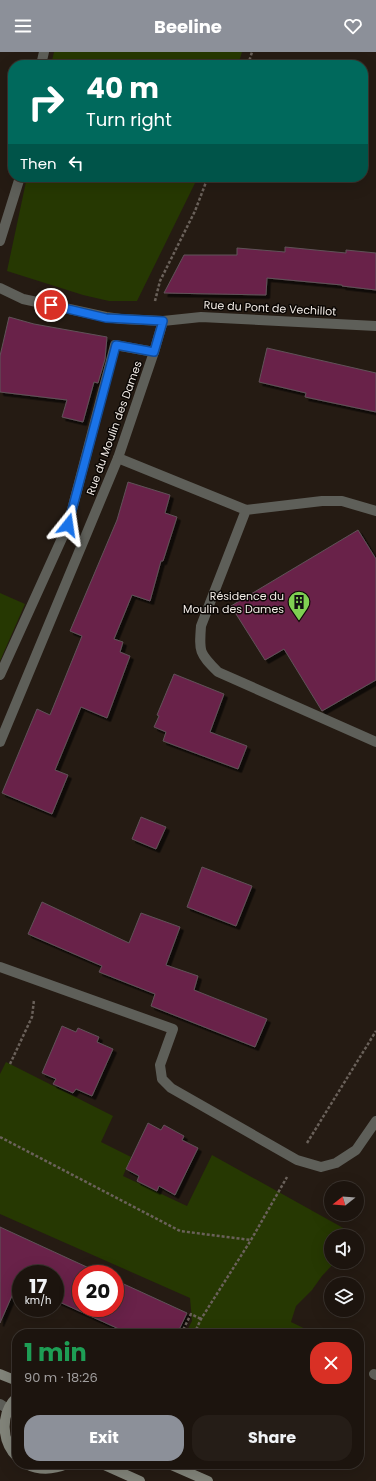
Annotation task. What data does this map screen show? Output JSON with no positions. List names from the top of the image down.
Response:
{
  "streets": {
    "street": ["Rue du Pont de Vechillot", "Rue du Moulin des Dames"]
  },
  "crossings": [
    ["Rue du Pont de Vechillot", "Rue du Moulin des Dames"]
  ],
  "places": {
    "building": ["Résidence du Moulin des Dames"]
  },
  "north": "left",
  "page": {
    "header": "Beeline",
    "turn": ["40 m", "Turn right"],
    "then": "Then",
    "speed": "17 km/h",
    "limit": "20",
    "heading": ["1 min", "90 m · 18:26"],
    "buttons": ["Exit", "Share"]
  }
}
